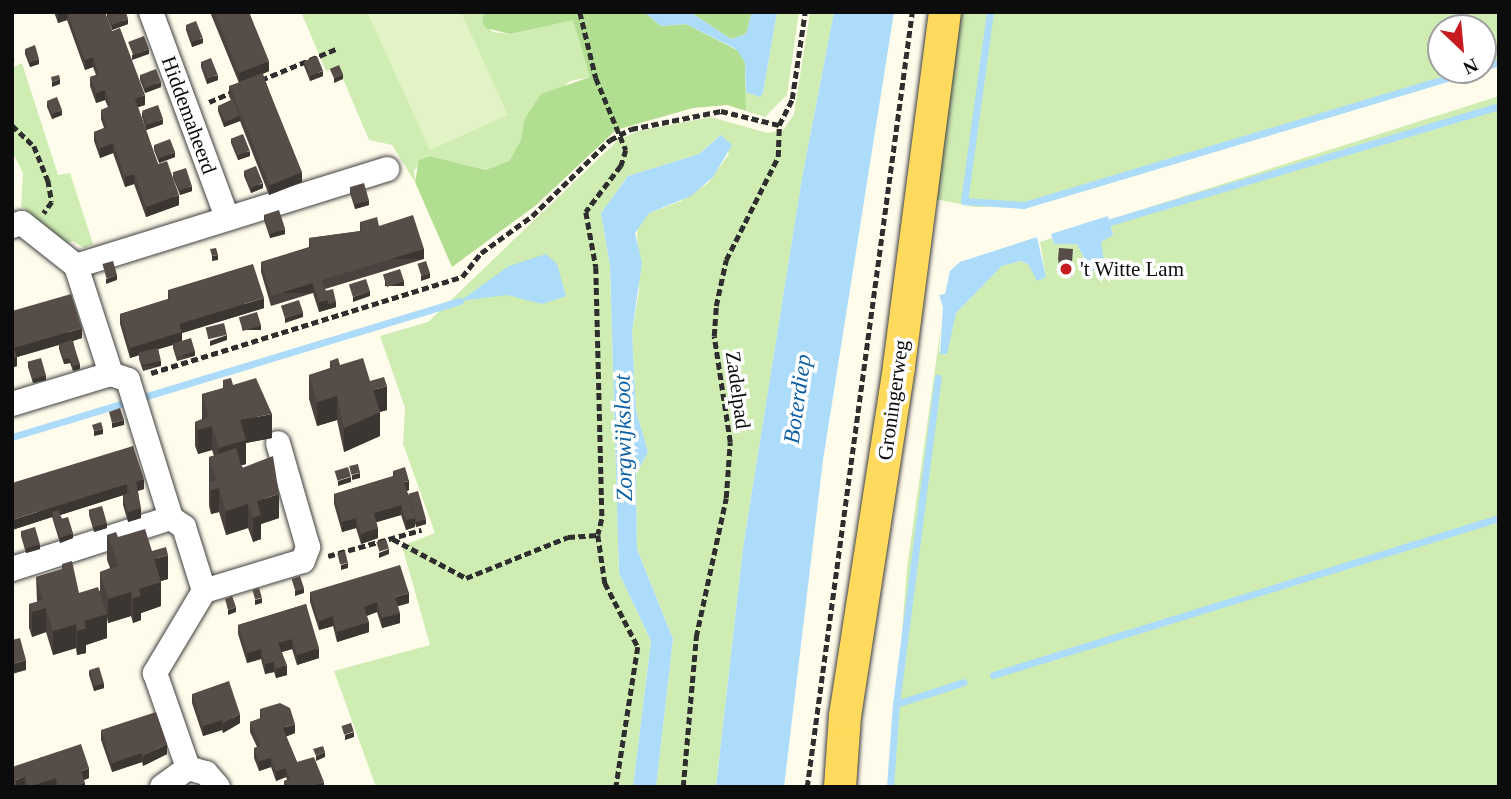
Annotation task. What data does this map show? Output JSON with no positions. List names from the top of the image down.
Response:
{
  "streets": {
    "main road": ["Groningerweg"],
    "street": ["Hiddemaheerd"],
    "path": ["Zadelpad"]
  },
  "water": ["Boterdiep", "Zorgwijksloot"],
  "places": ["'t Witte Lam"],
  "north": "bottom right"
}
